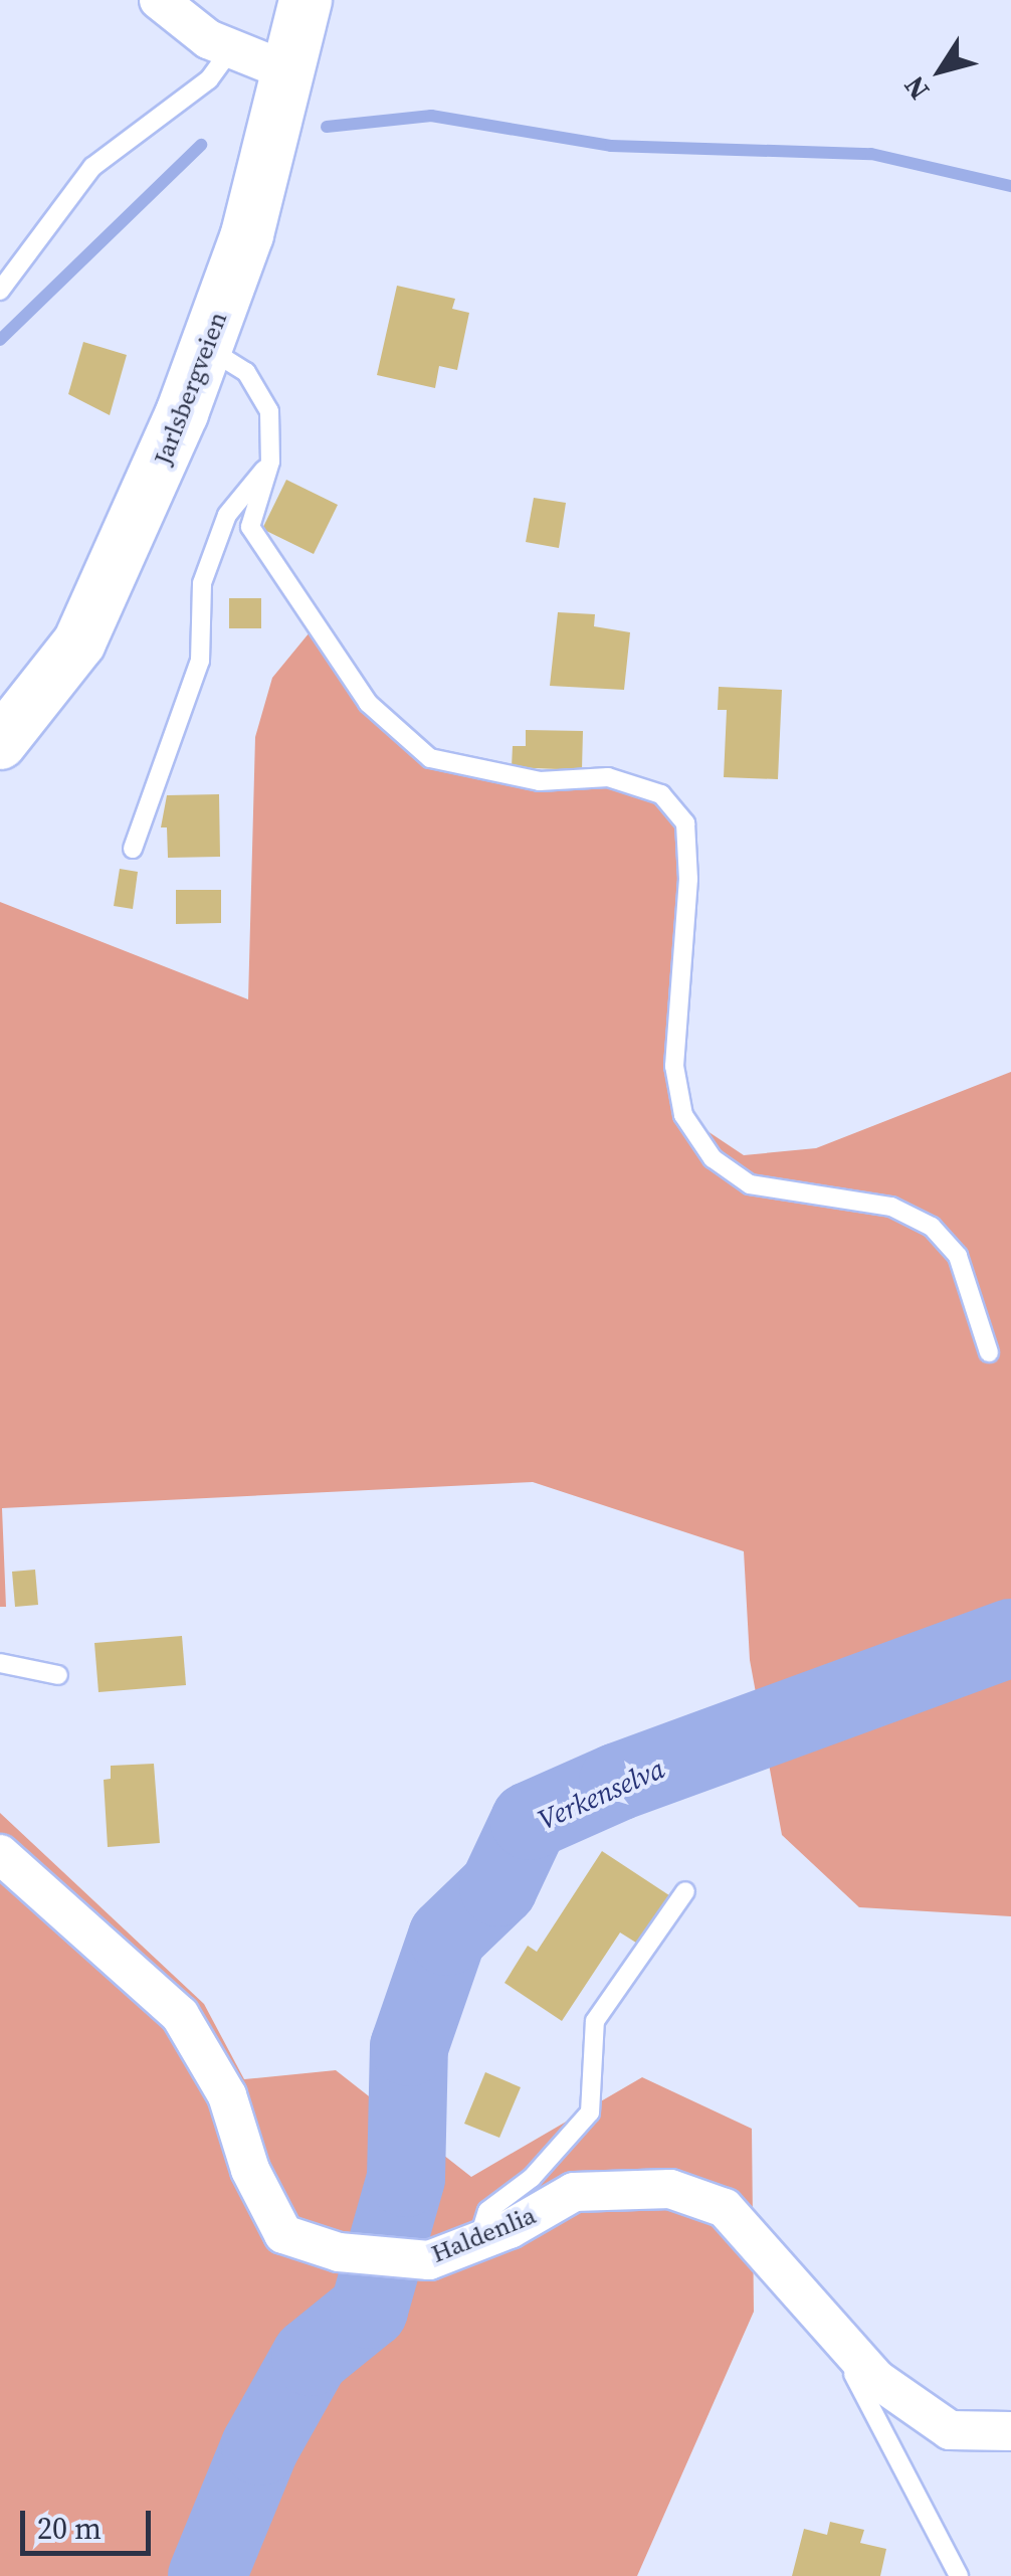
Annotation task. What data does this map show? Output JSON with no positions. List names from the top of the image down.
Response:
{
  "streets": {
    "main road": ["Jarlsbergveien"],
    "street": ["Haldenlia"]
  },
  "water": ["Verkenselva"],
  "scale_bar": "20 m",
  "north": "bottom left"
}
